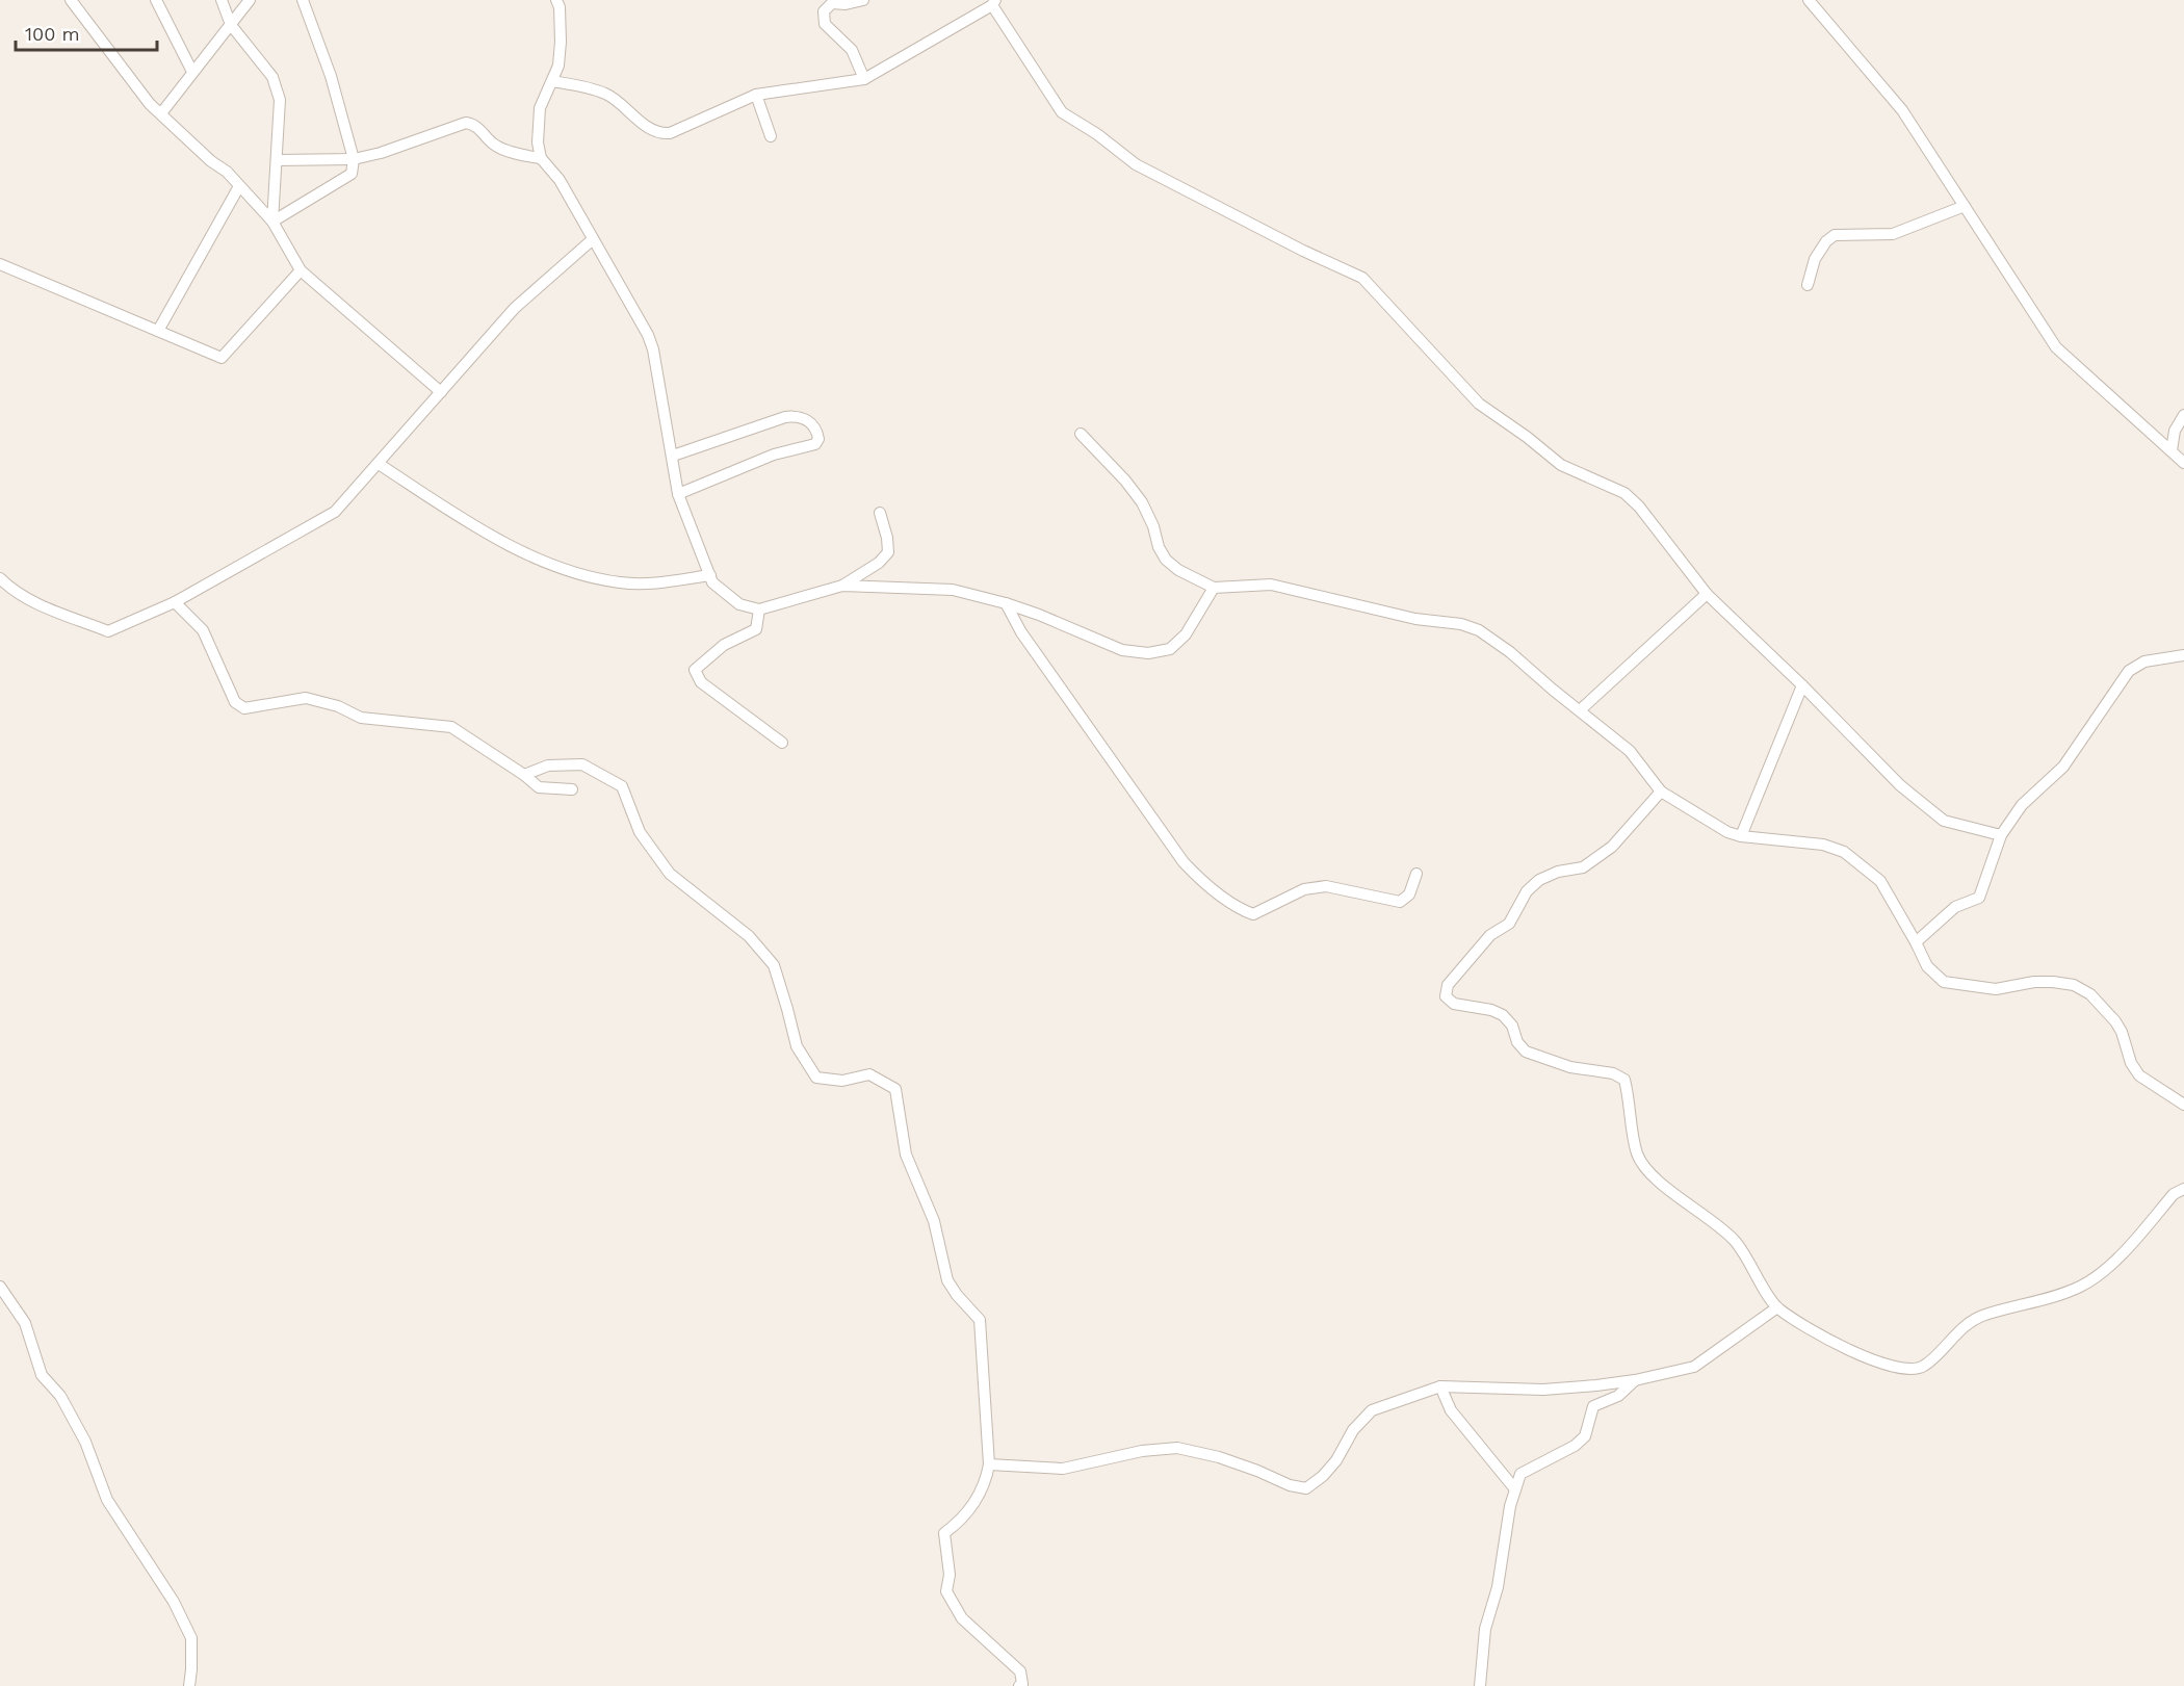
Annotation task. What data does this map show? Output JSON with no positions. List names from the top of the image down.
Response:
{
  "scale_bar": "100 m"
}
